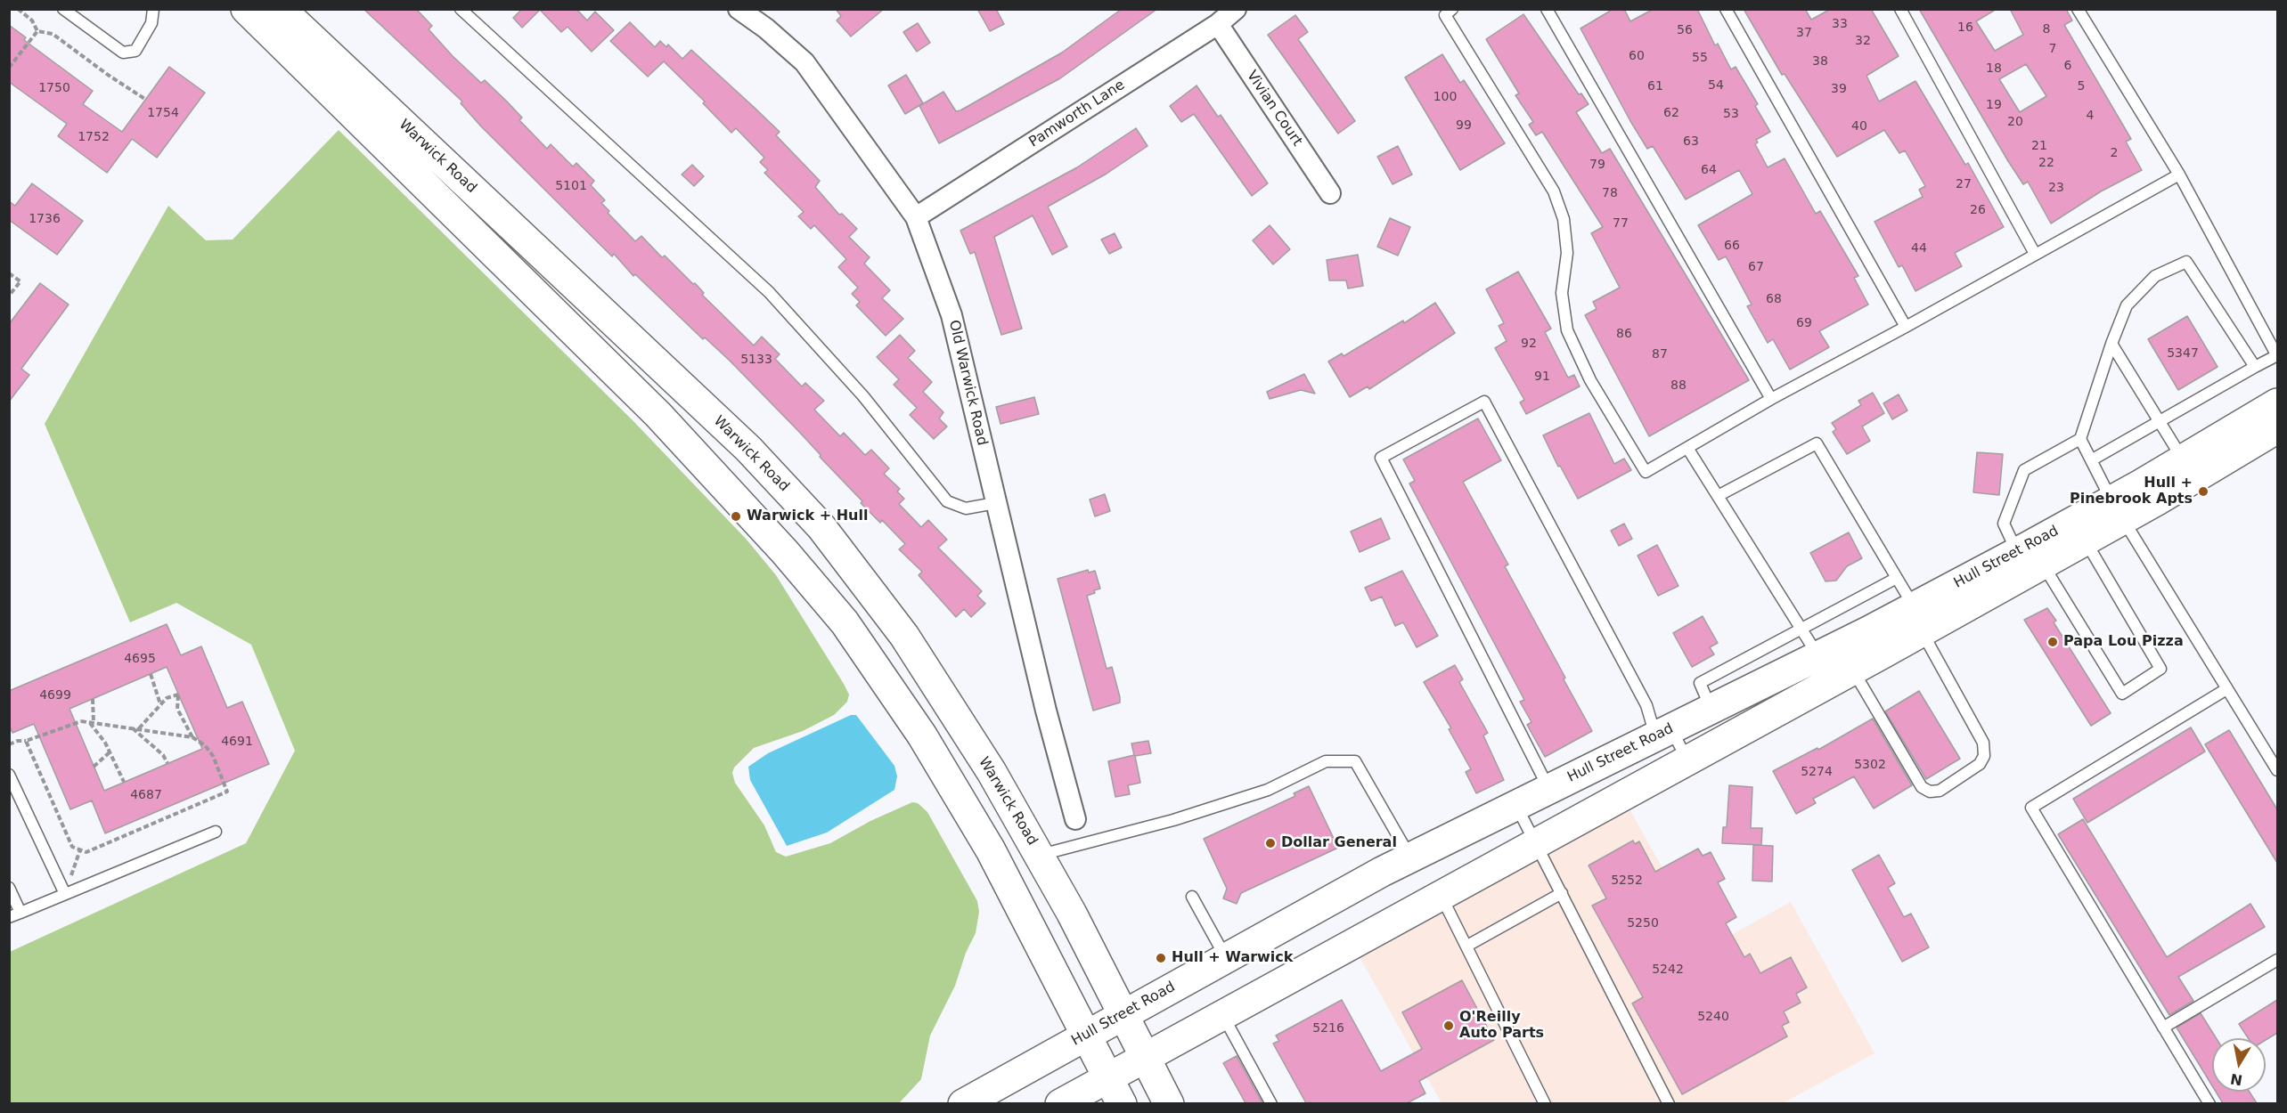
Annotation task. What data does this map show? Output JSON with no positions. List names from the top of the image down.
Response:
{
  "streets": {
    "main road": ["Warwick Road", "Hull Street Road"],
    "street": ["Vivian Court", "Pamworth Lane", "Old Warwick Road"]
  },
  "crossings": [
    ["Vivian Court", "Pamworth Lane"],
    ["Pamworth Lane", "Old Warwick Road"],
    ["Warwick Road", "Hull Street Road"]
  ],
  "places": [
    "Hull + Pinebrook Apts",
    "Warwick + Hull",
    "Papa Lou Pizza",
    "Dollar General",
    "Hull + Warwick",
    "O'Reilly Auto Parts"
  ],
  "house_numbers": [
    "33",
    "16",
    "8",
    "56",
    "37",
    "32",
    "7",
    "60",
    "55",
    "38",
    "6",
    "18",
    "54",
    "61",
    "5",
    "1750",
    "39",
    "100",
    "19",
    "1754",
    "62",
    "53",
    "4",
    "20",
    "99",
    "40",
    "1752",
    "63",
    "21",
    "2",
    "22",
    "79",
    "64",
    "27",
    "5101",
    "23",
    "78",
    "26",
    "1736",
    "77",
    "66",
    "44",
    "67",
    "68",
    "69",
    "86",
    "92",
    "5347",
    "87",
    "5133",
    "91",
    "88",
    "4695",
    "4699",
    "4691",
    "5302",
    "5274",
    "4687",
    "5252",
    "5250",
    "5242",
    "5240",
    "5216"
  ],
  "north": "bottom"
}
